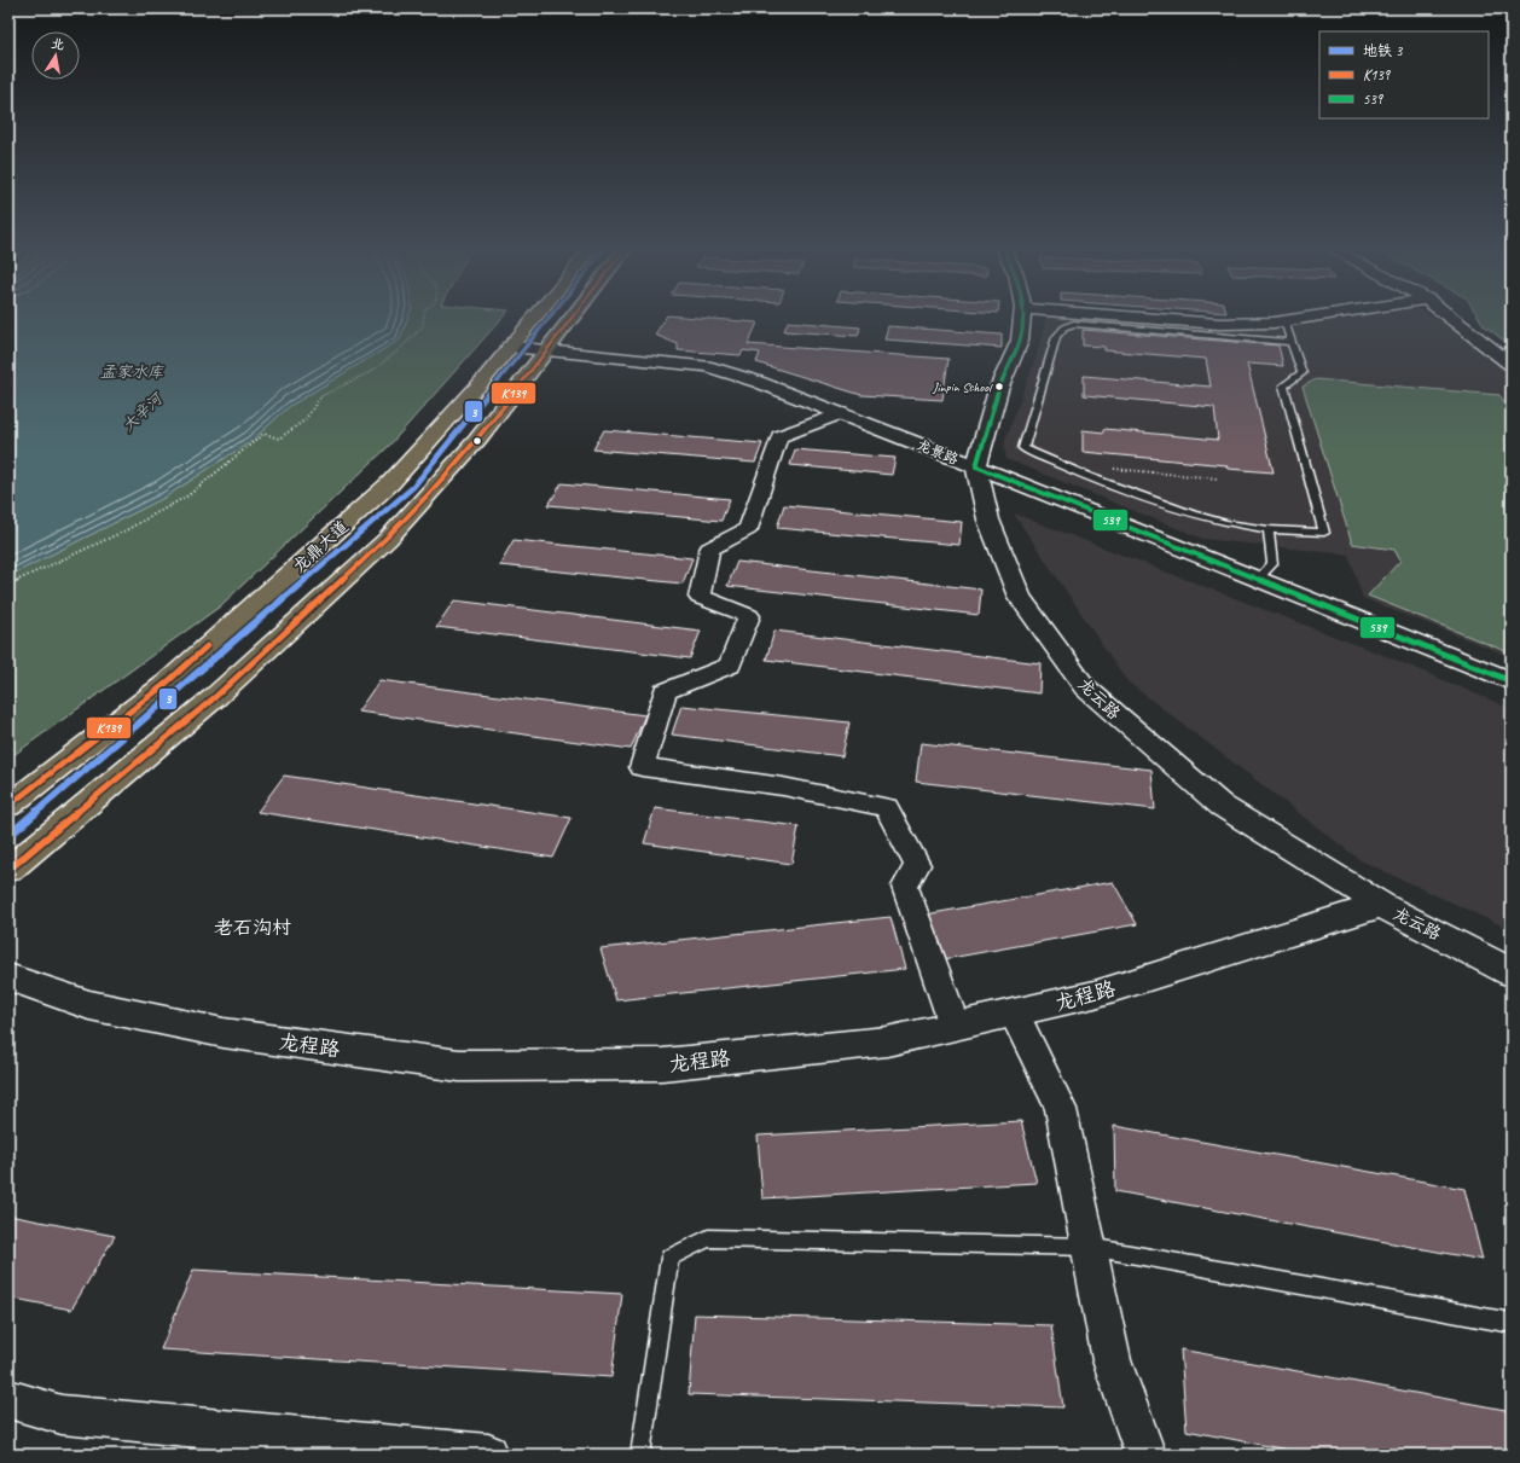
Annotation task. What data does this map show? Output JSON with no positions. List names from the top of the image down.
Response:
{
  "streets": {
    "main road": ["龙鼎大道"],
    "street": ["龙景路", "龙云路", "龙程路"]
  },
  "crossings": [
    ["龙景路", "龙鼎大道"],
    ["龙景路", "龙云路"],
    ["龙云路", "龙程路"]
  ],
  "districts": ["老石沟村"],
  "water": ["孟家水库", "大辛河"],
  "places": ["Jinpin School"],
  "lines": ["metro line 3", "transit line K139", "transit line 539"],
  "legend": ["地铁 3", "K139", "539"],
  "north": "top"
}
